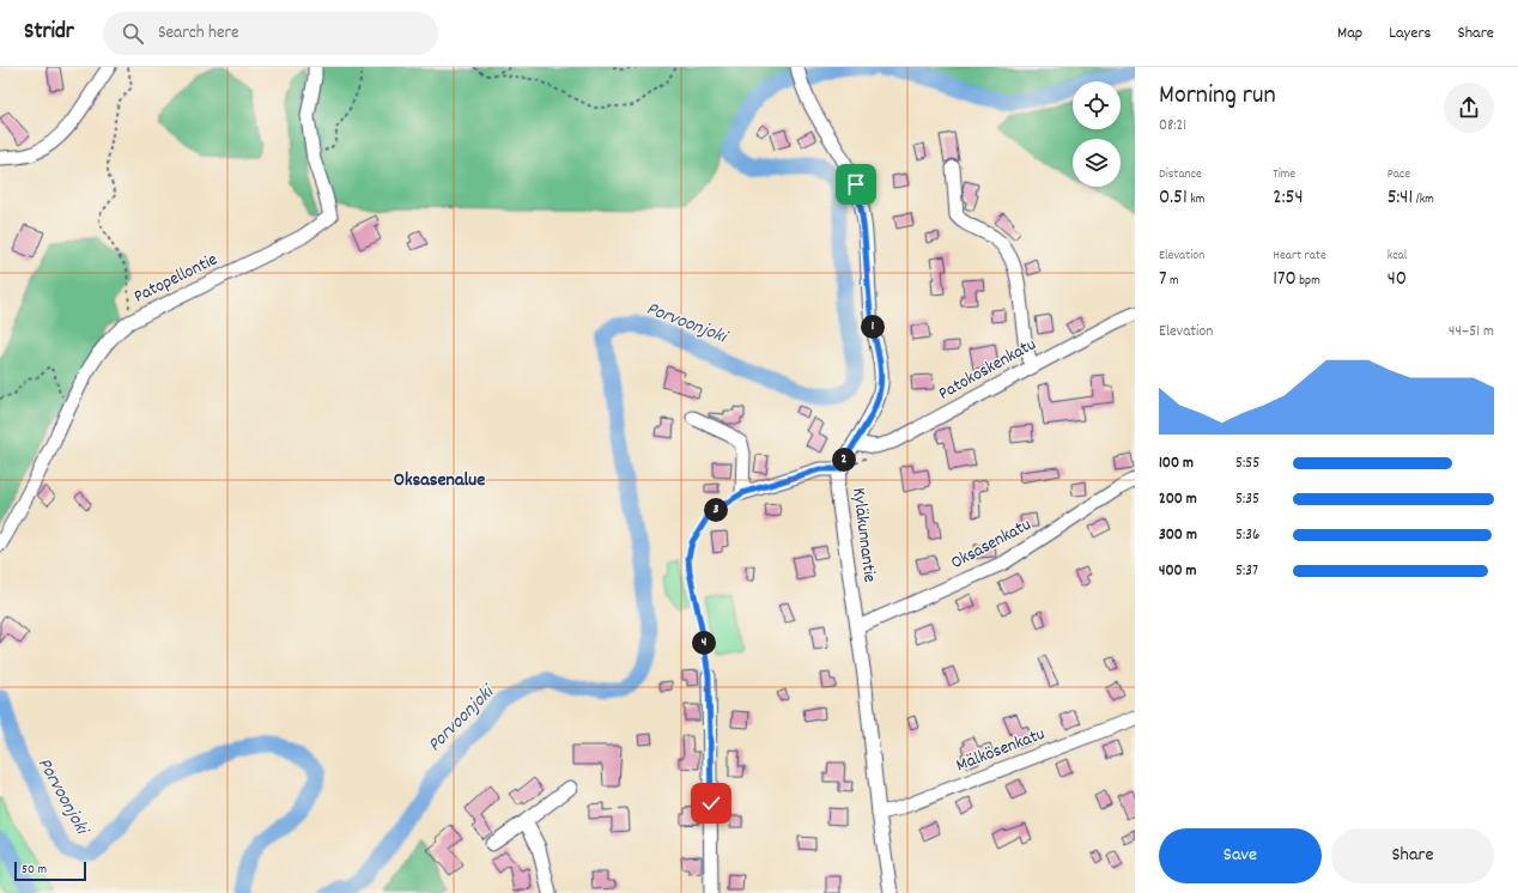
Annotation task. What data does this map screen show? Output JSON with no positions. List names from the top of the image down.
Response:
{
  "streets": {
    "street": [
      "Patopellontie",
      "Patokoskenkatu",
      "Kyläkunnantie",
      "Oksasenkatu",
      "Mälkösenkatu"
    ]
  },
  "crossings": [
    ["Patokoskenkatu", "Kyläkunnantie"],
    ["Kyläkunnantie", "Oksasenkatu"],
    ["Kyläkunnantie", "Mälkösenkatu"]
  ],
  "districts": ["Oksasenalue"],
  "water": ["Porvoonjoki"],
  "scale_bar": "50 m",
  "page": {
    "header": "Stridr",
    "search": "Search here",
    "nav": ["Map", "Layers", "Share"],
    "heading": ["Morning run", "08:21"],
    "stats": [
      ["Distance", "0.51 km"],
      ["Time", "2:54"],
      ["Pace", "5:41 /km"],
      ["Elevation", "7 m"],
      ["Heart rate", "170 bpm"],
      ["kcal", "40"]
    ],
    "chart": ["Elevation", "44–51 m"],
    "pins": [
      "1",
      "2",
      "3",
      "4"
    ],
    "list": [
      {
        "name": "100 m",
        "note": "5:55"
      },
      {
        "name": "200 m",
        "note": "5:35"
      },
      {
        "name": "300 m",
        "note": "5:36"
      },
      {
        "name": "400 m",
        "note": "5:37"
      }
    ],
    "buttons": ["Save", "Share"],
    "scale": "50 m"
  }
}
